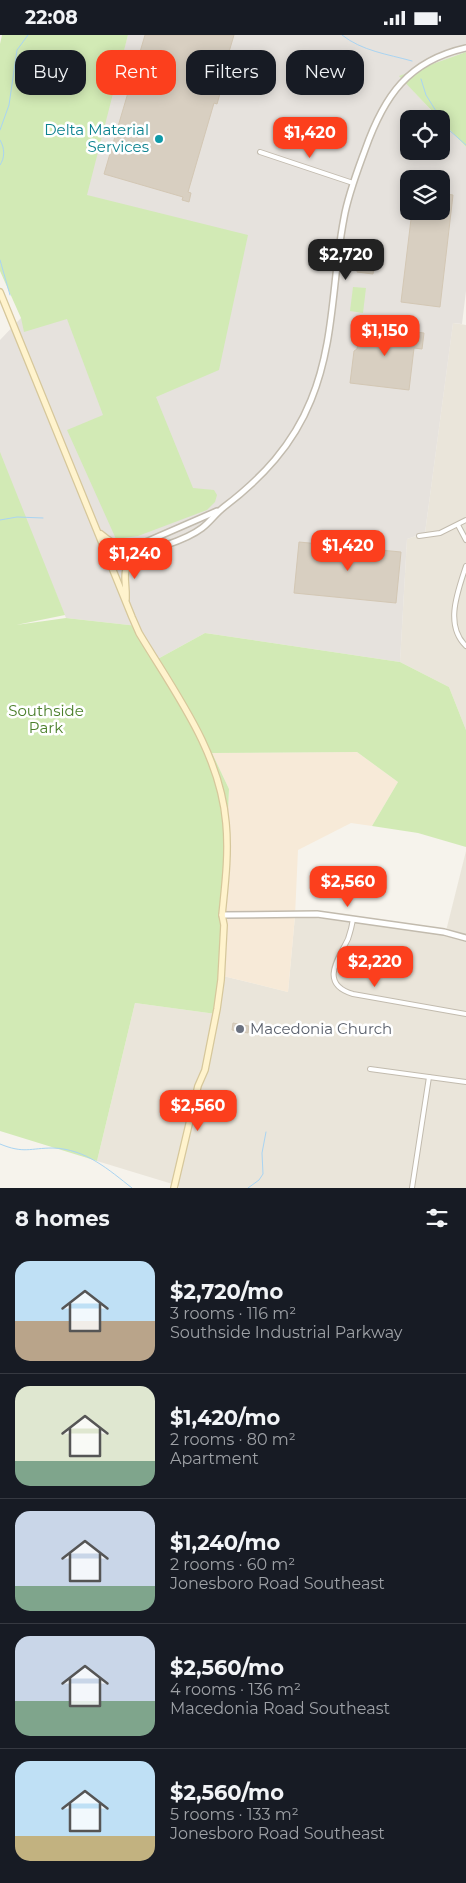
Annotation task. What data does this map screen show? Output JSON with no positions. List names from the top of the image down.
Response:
{
  "parks": ["Southside Park"],
  "places": ["Delta Material Services", "Macedonia Church"],
  "page": {
    "status": "22:08",
    "chip": [
      "Buy",
      "Rent",
      "Filters",
      "New"
    ],
    "price": [
      "$1,420",
      "$2,720",
      "$1,150",
      "$1,420",
      "$1,240",
      "$2,560",
      "$2,220",
      "$2,560"
    ],
    "heading": "8 homes",
    "list": [
      {
        "name": "$2,720/mo",
        "note": "3 rooms · 116 m² · Southside Industrial Parkway"
      },
      {
        "name": "$1,420/mo",
        "note": "2 rooms · 80 m² · Apartment"
      },
      {
        "name": "$1,240/mo",
        "note": "2 rooms · 60 m² · Jonesboro Road Southeast"
      },
      {
        "name": "$2,560/mo",
        "note": "4 rooms · 136 m² · Macedonia Road Southeast"
      },
      {
        "name": "$2,560/mo",
        "note": "5 rooms · 133 m² · Jonesboro Road Southeast"
      }
    ]
  }
}
